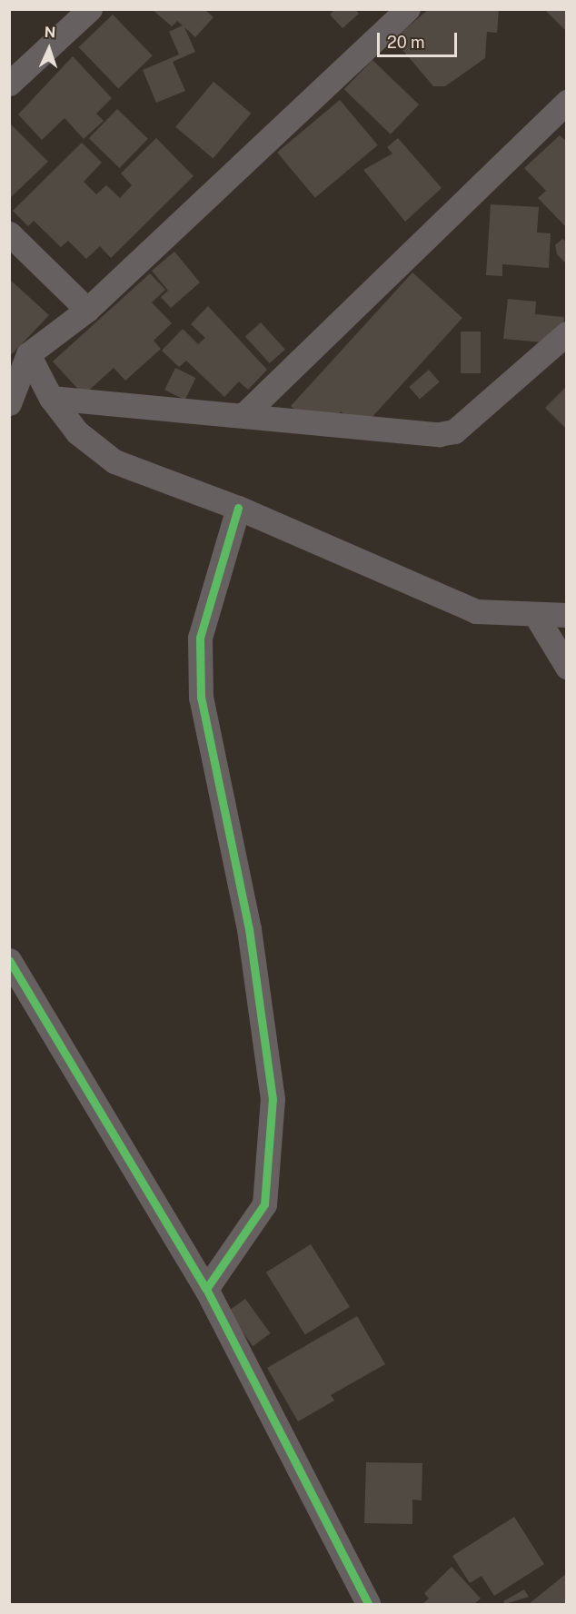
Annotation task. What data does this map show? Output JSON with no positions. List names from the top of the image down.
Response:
{
  "scale_bar": "20 m",
  "north": "top"
}
